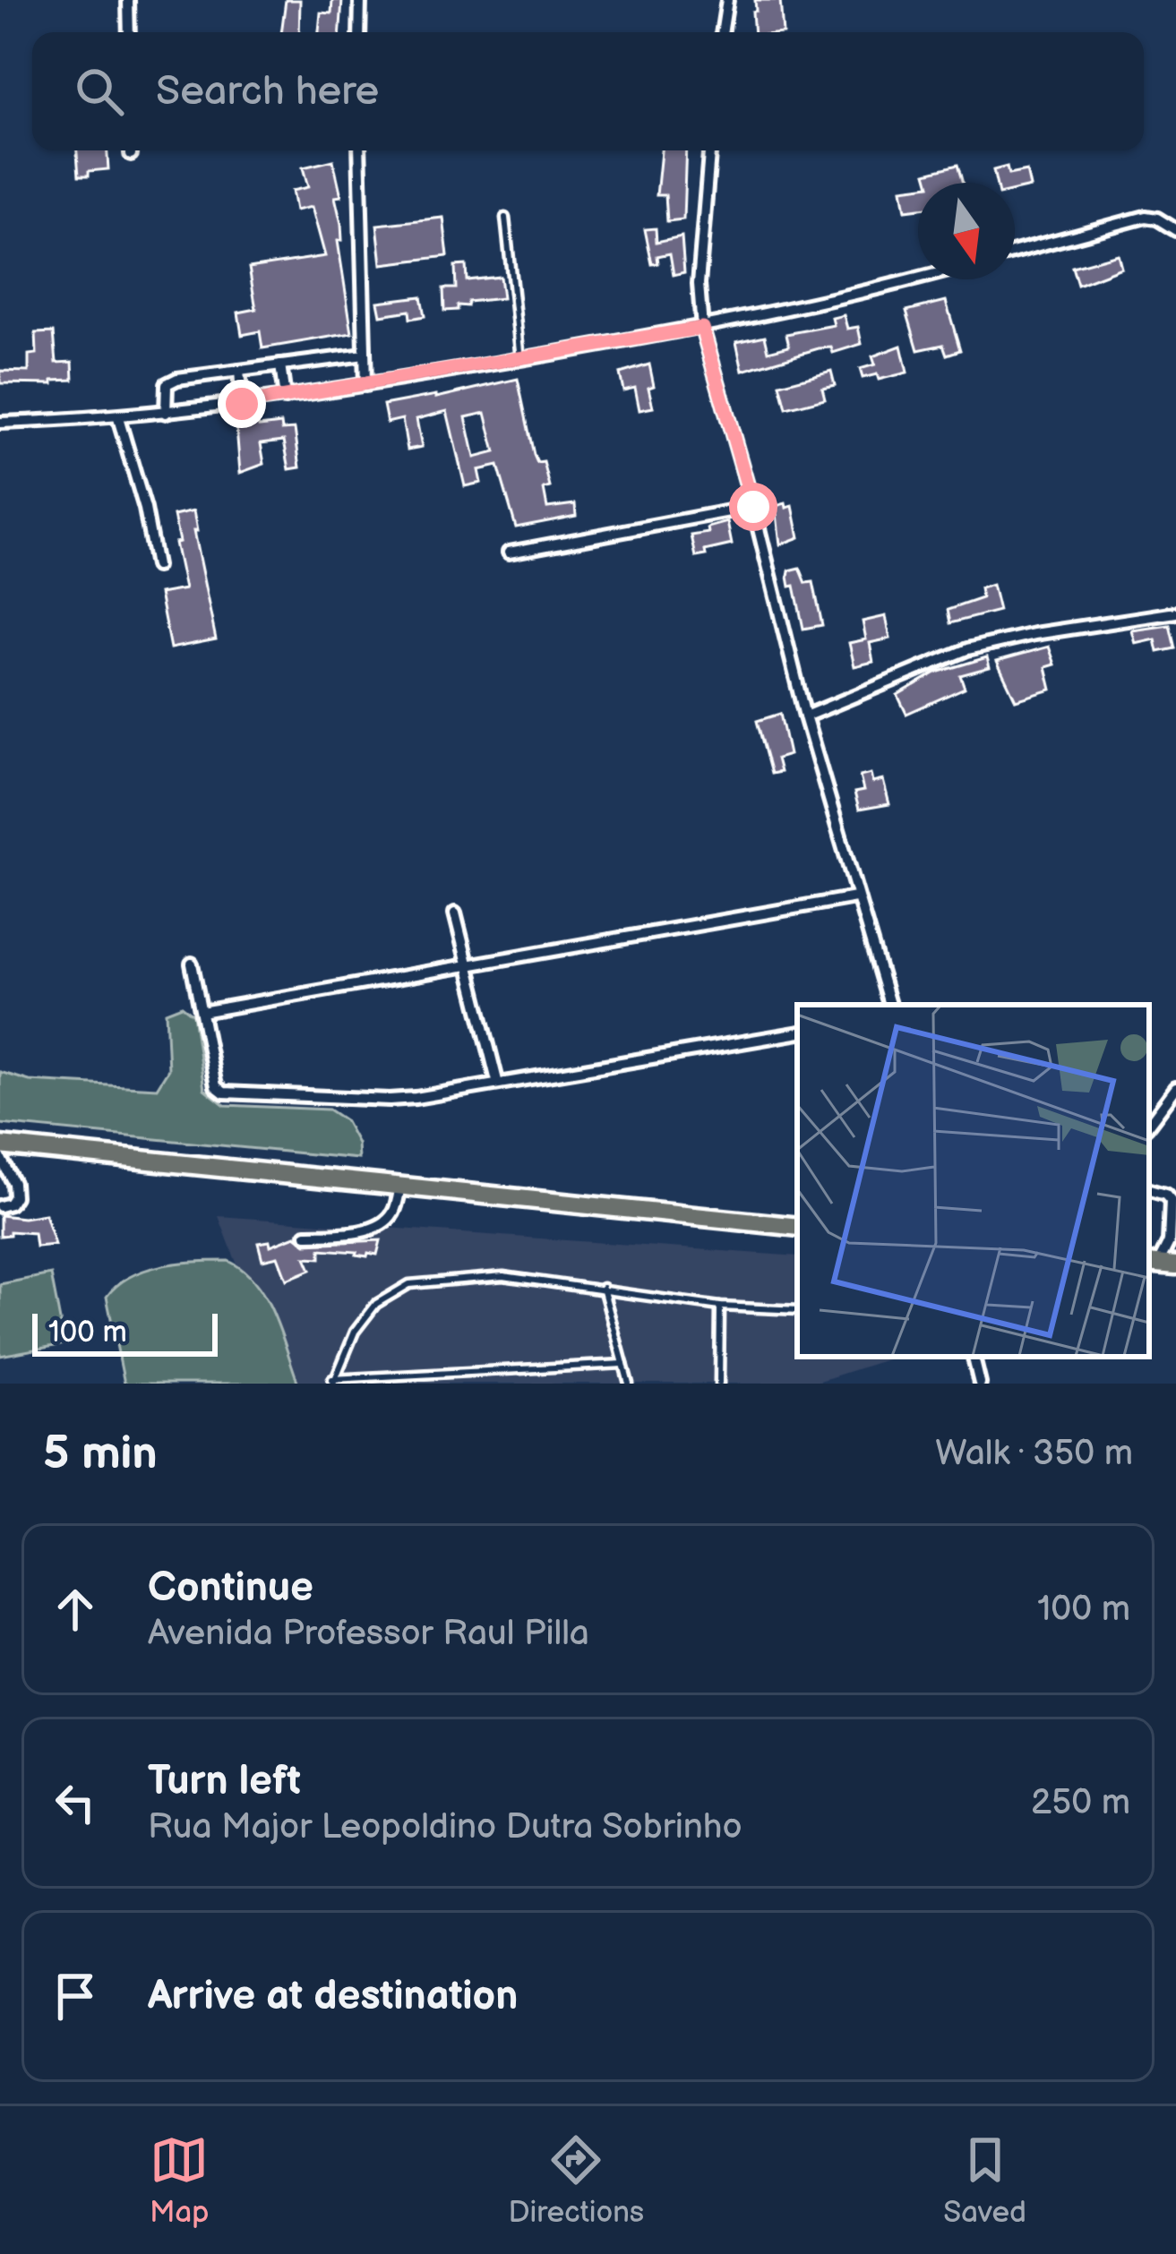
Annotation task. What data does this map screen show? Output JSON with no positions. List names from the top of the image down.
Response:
{
  "scale_bar": "100 m",
  "north": "bottom",
  "page": {
    "search": "Search here",
    "scale": "100 m",
    "heading": ["5 min", "Walk · 350 m"],
    "list": [
      ["Continue", "Avenida Professor Raul Pilla", "100 m"],
      ["Turn left", "Rua Major Leopoldino Dutra Sobrinho", "250 m"],
      "Arrive at destination"
    ],
    "nav": ["Map", "Directions", "Saved"]
  }
}
